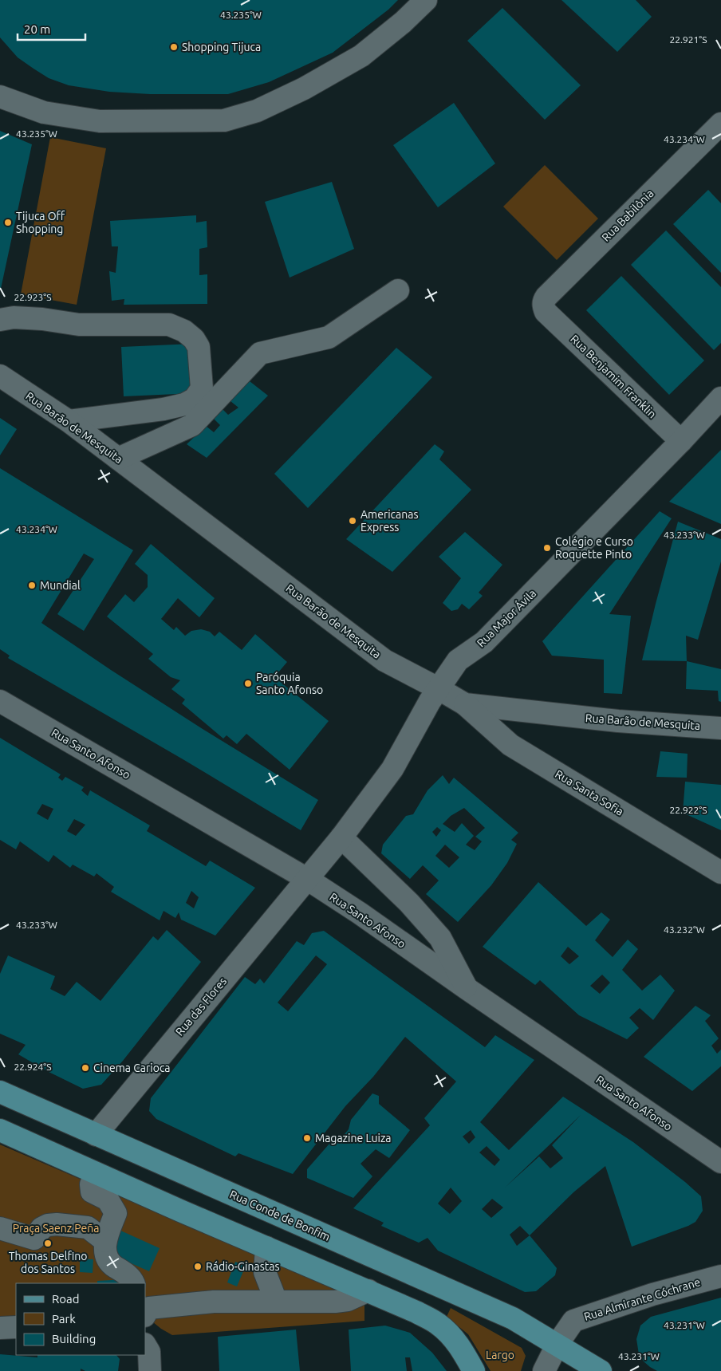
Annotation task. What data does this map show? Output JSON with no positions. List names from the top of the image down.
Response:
{
  "streets": {
    "main road": ["Rua Conde de Bonfim"],
    "street": [
      "Rua Babilônia",
      "Rua Benjamim Franklin",
      "Rua Barão de Mesquita",
      "Rua Major Ávila",
      "Rua Santo Afonso",
      "Rua Santa Sofia",
      "Rua das Flores",
      "Rua Almirante Cóchrane"
    ]
  },
  "crossings": [
    ["Rua Babilônia", "Rua Benjamim Franklin"],
    ["Rua Benjamim Franklin", "Rua Major Ávila"],
    ["Rua Barão de Mesquita", "Rua Major Ávila"],
    ["Rua Barão de Mesquita", "Rua Santa Sofia"],
    ["Rua Major Ávila", "Rua Santo Afonso"],
    ["Rua Major Ávila", "Rua das Flores"],
    ["Rua Santo Afonso", "Rua das Flores"],
    ["Rua das Flores", "Rua Conde de Bonfim"],
    ["Rua Conde de Bonfim", "Rua Almirante Cóchrane"]
  ],
  "parks": ["Praça Saenz Peña", "Largo"],
  "places": [
    "Shopping Tijuca",
    "Tijuca Off Shopping",
    "Americanas Express",
    "Colégio e Curso Roquette Pinto",
    "Mundial",
    "Paróquia Santo Afonso",
    "Cinema Carioca",
    "Magazine Luiza",
    "Thomas Delfino dos Santos",
    "Rádio-Ginastas"
  ],
  "legend": ["Road", "Park", "Building"],
  "scale_bar": "20 m",
  "coordinates": [
    "43.235°W",
    "22.921°S",
    "43.234°W",
    "22.923°S",
    "43.233°W",
    "22.922°S",
    "43.232°W",
    "22.924°S",
    "43.231°W"
  ]
}
